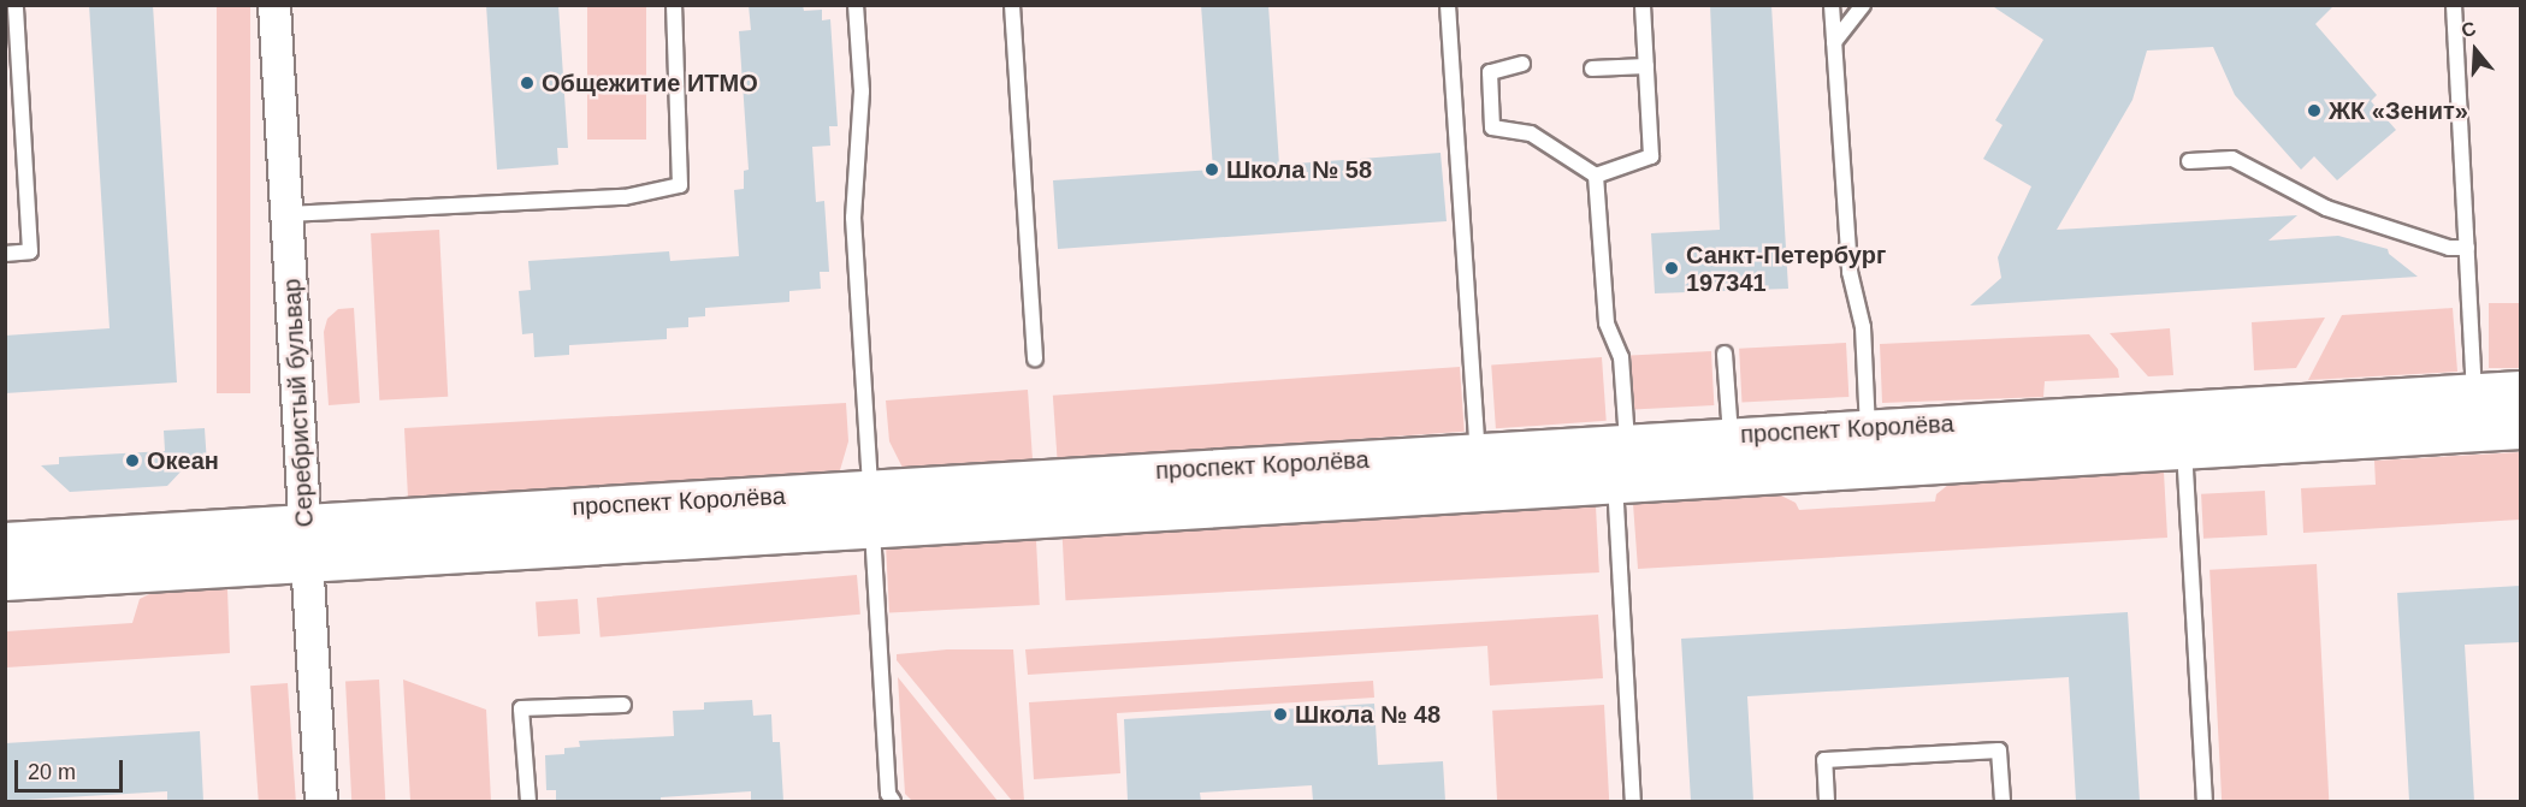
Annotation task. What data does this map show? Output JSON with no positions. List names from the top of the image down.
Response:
{
  "streets": {
    "street": ["Серебристый бульвар", "проспект Королёва"]
  },
  "crossings": [
    ["Серебристый бульвар", "проспект Королёва"]
  ],
  "places": [
    "Общежитие ИТМО",
    "ЖК «Зенит»",
    "Школа № 58",
    "Санкт-Петербург 197341",
    "Океан",
    "Школа № 48"
  ],
  "scale_bar": "20 m",
  "north": "top"
}
